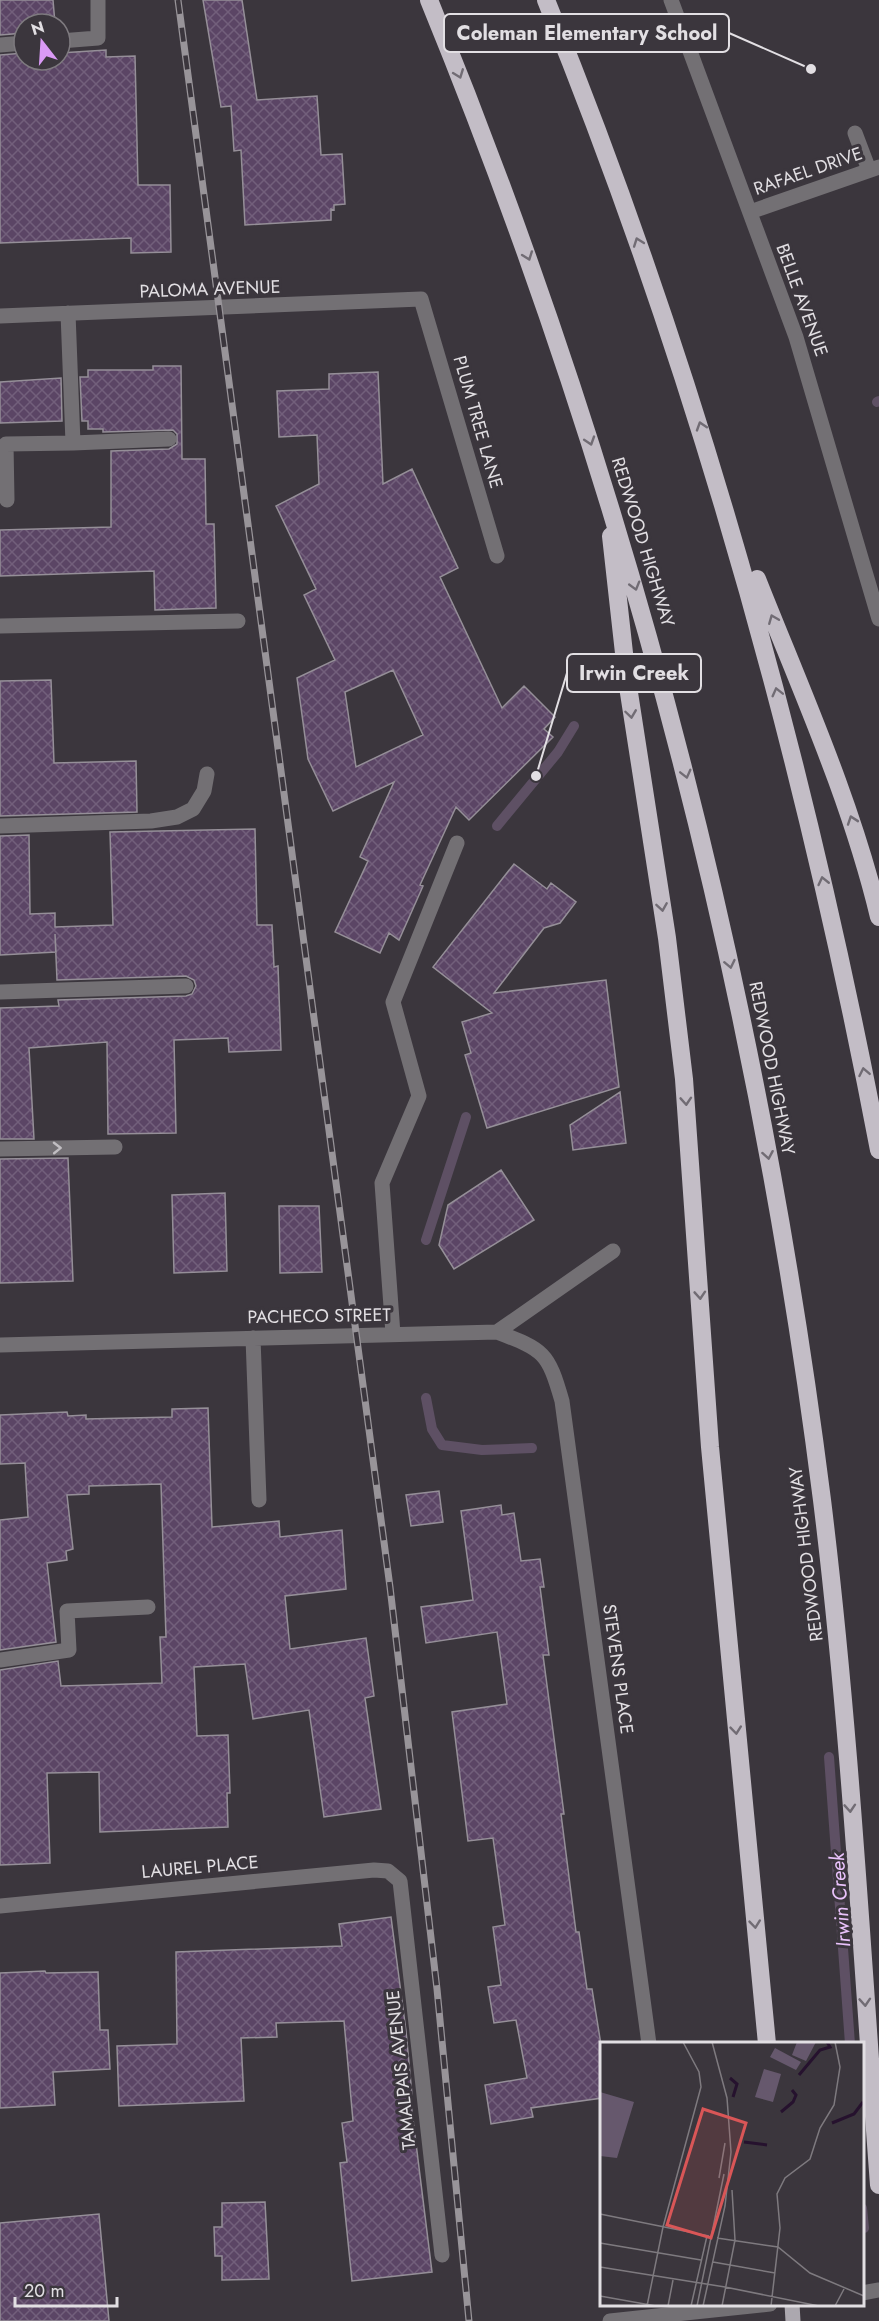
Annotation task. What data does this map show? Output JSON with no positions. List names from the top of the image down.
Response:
{
  "streets": {
    "highway": ["REDWOOD HIGHWAY"],
    "street": [
      "RAFAEL DRIVE",
      "PALOMA AVENUE",
      "BELLE AVENUE",
      "PLUM TREE LANE",
      "PACHECO STREET",
      "STEVENS PLACE",
      "LAUREL PLACE",
      "TAMALPAIS AVENUE"
    ]
  },
  "crossings": [
    ["RAFAEL DRIVE", "BELLE AVENUE"],
    ["PALOMA AVENUE", "PLUM TREE LANE"],
    ["PACHECO STREET", "STEVENS PLACE"],
    ["LAUREL PLACE", "TAMALPAIS AVENUE"]
  ],
  "water": ["Irwin Creek"],
  "places": ["Coleman Elementary School", "Irwin Creek"],
  "scale_bar": "20 m",
  "north": "top"
}
